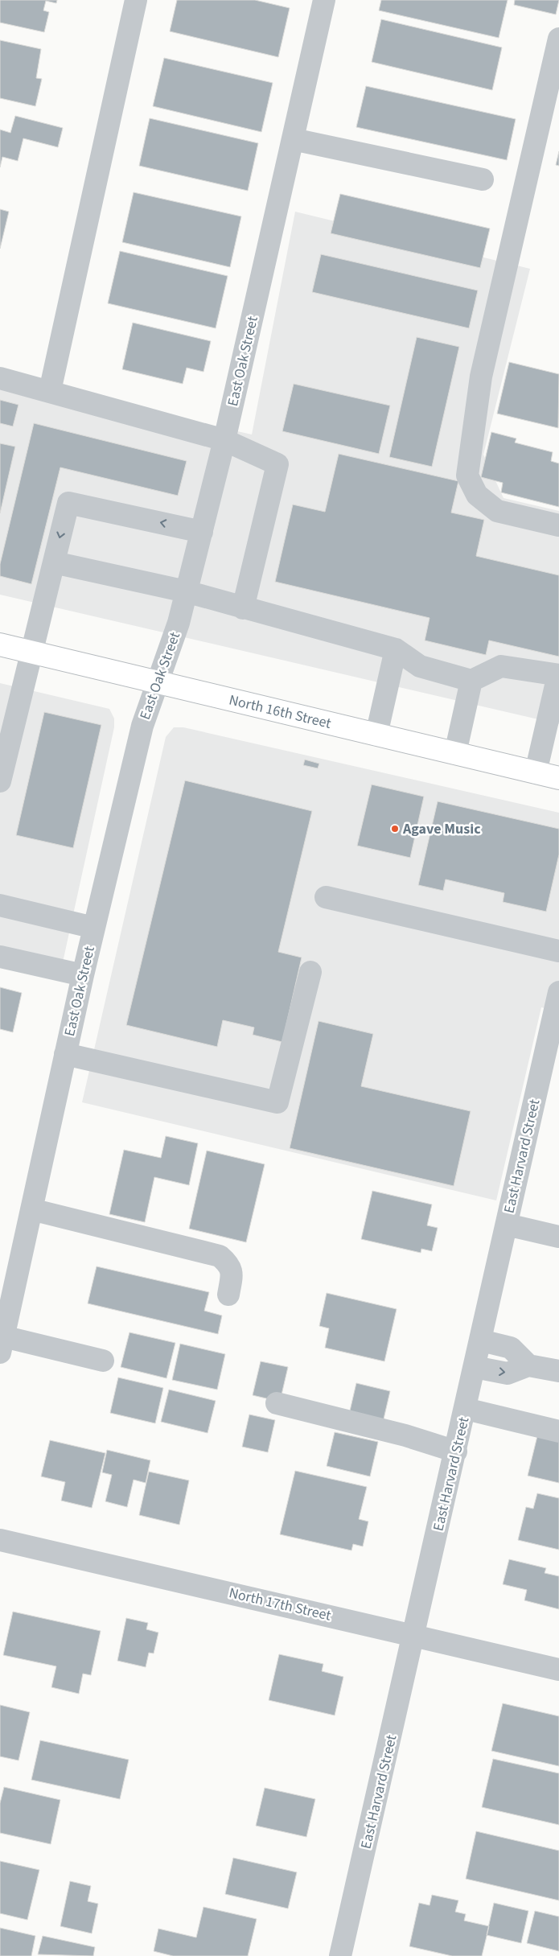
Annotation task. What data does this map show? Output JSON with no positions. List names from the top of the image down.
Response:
{
  "streets": {
    "main road": ["North 16th Street"],
    "street": ["East Oak Street", "East Harvard Street", "North 17th Street"]
  },
  "crossings": [
    ["East Oak Street", "North 16th Street"],
    ["East Harvard Street", "North 17th Street"]
  ],
  "places": ["Agave Music"]
}
